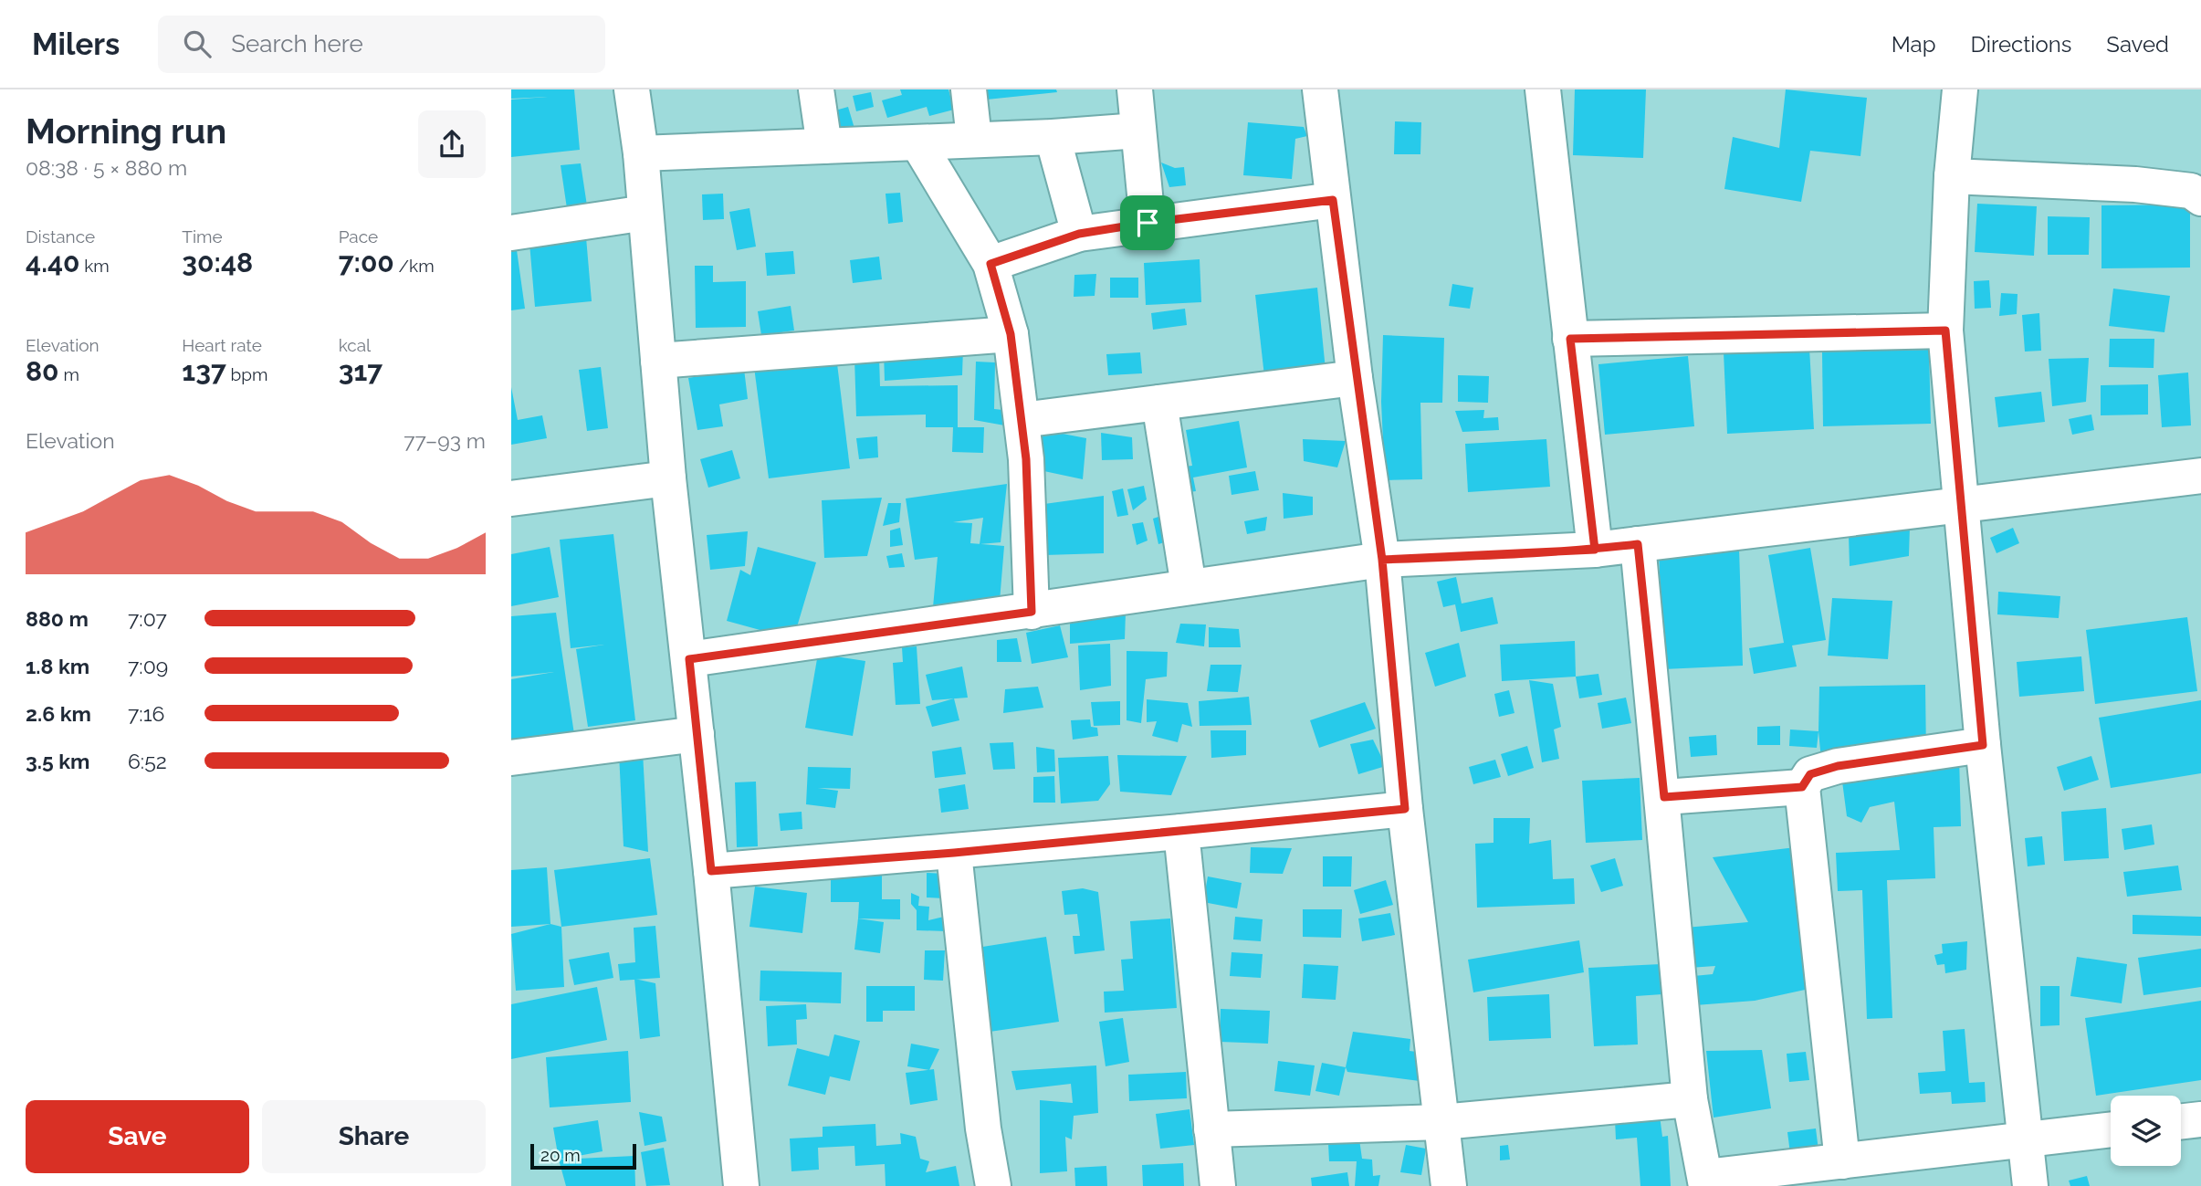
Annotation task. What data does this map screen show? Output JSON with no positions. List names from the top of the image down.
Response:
{
  "scale_bar": "20 m",
  "page": {
    "header": "Milers",
    "search": "Search here",
    "nav": ["Map", "Directions", "Saved"],
    "heading": ["Morning run", "08:38 · 5 × 880 m"],
    "stats": [
      ["Distance", "4.40 km"],
      ["Time", "30:48"],
      ["Pace", "7:00 /km"],
      ["Elevation", "80 m"],
      ["Heart rate", "137 bpm"],
      ["kcal", "317"]
    ],
    "chart": ["Elevation", "77–93 m"],
    "list": [
      {
        "name": "880 m",
        "note": "7:07"
      },
      {
        "name": "1.8 km",
        "note": "7:09"
      },
      {
        "name": "2.6 km",
        "note": "7:16"
      },
      {
        "name": "3.5 km",
        "note": "6:52"
      }
    ],
    "buttons": ["Save", "Share"],
    "scale": "20 m"
  }
}
